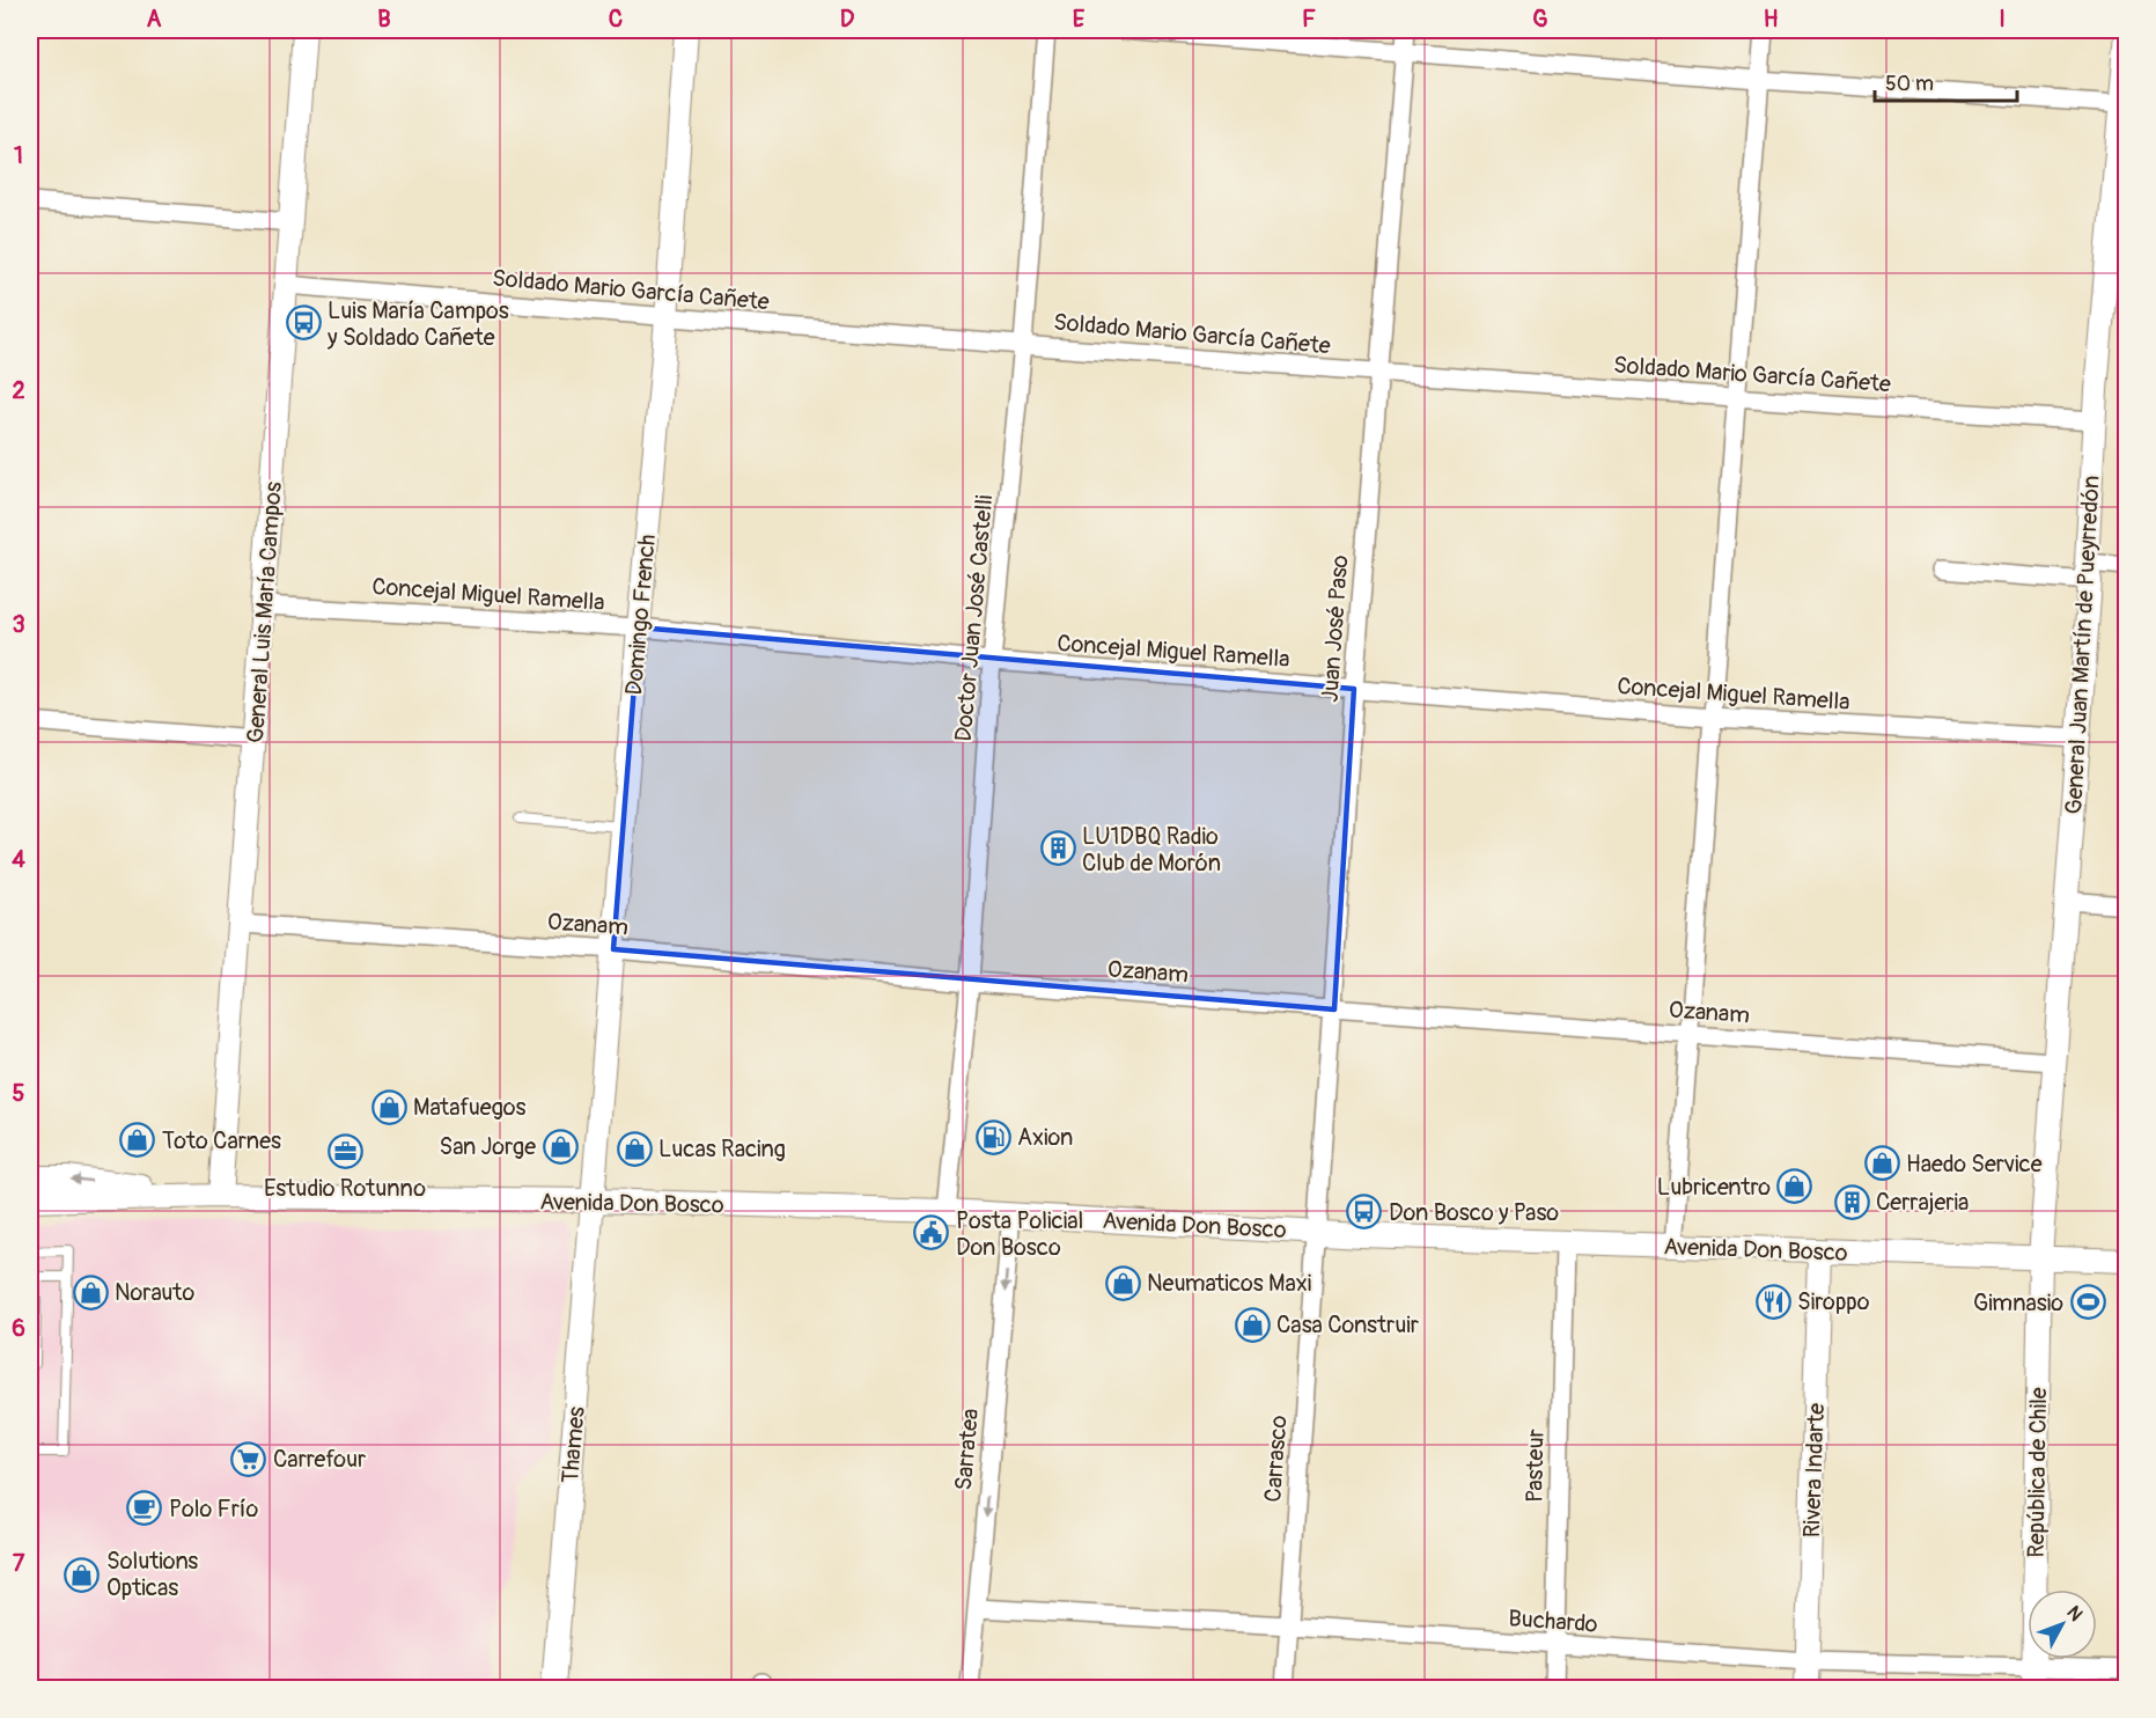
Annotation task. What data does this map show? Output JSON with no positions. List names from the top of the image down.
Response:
{
  "streets": {
    "street": [
      "Soldado Mario García Cañete",
      "Concejal Miguel Ramella",
      "General Luis María Campos",
      "Domingo French",
      "Doctor Juan José Castelli",
      "Juan José Paso",
      "General Juan Martín de Pueyrredón",
      "Ozanam",
      "Avenida Don Bosco",
      "Thames",
      "Sarratea",
      "Carrasco",
      "Pasteur",
      "Rivera Indarte",
      "República de Chile",
      "Buchardo"
    ]
  },
  "crossings": [
    ["Soldado Mario García Cañete", "General Luis María Campos"],
    ["Soldado Mario García Cañete", "Domingo French"],
    ["Soldado Mario García Cañete", "Doctor Juan José Castelli"],
    ["Soldado Mario García Cañete", "Juan José Paso"],
    ["Soldado Mario García Cañete", "General Juan Martín de Pueyrredón"],
    ["Concejal Miguel Ramella", "General Luis María Campos"],
    ["Concejal Miguel Ramella", "Domingo French"],
    ["Concejal Miguel Ramella", "Doctor Juan José Castelli"],
    ["Concejal Miguel Ramella", "Juan José Paso"],
    ["Concejal Miguel Ramella", "General Juan Martín de Pueyrredón"],
    ["General Luis María Campos", "Ozanam"],
    ["General Luis María Campos", "Avenida Don Bosco"],
    ["Domingo French", "Ozanam"],
    ["Domingo French", "Avenida Don Bosco"],
    ["Domingo French", "Thames"],
    ["Doctor Juan José Castelli", "Ozanam"],
    ["Doctor Juan José Castelli", "Avenida Don Bosco"],
    ["Juan José Paso", "Ozanam"],
    ["Juan José Paso", "Avenida Don Bosco"],
    ["Juan José Paso", "Carrasco"],
    ["General Juan Martín de Pueyrredón", "Ozanam"],
    ["General Juan Martín de Pueyrredón", "Avenida Don Bosco"],
    ["General Juan Martín de Pueyrredón", "República de Chile"],
    ["Avenida Don Bosco", "Thames"],
    ["Avenida Don Bosco", "Sarratea"],
    ["Avenida Don Bosco", "Carrasco"],
    ["Avenida Don Bosco", "Pasteur"],
    ["Avenida Don Bosco", "Rivera Indarte"],
    ["Avenida Don Bosco", "República de Chile"],
    ["Sarratea", "Buchardo"],
    ["Carrasco", "Buchardo"],
    ["Pasteur", "Buchardo"],
    ["Rivera Indarte", "Buchardo"],
    ["República de Chile", "Buchardo"]
  ],
  "one_way": ["Sarratea"],
  "places": {
    "bus stop": ["Luis María Campos y Soldado Cañete", "Don Bosco y Paso"],
    "building": ["LU1DBQ Radio Club de Morón", "Cerrajeria"],
    "shop": [
      "Matafuegos",
      "Toto Carnes",
      "San Jorge",
      "Lucas Racing",
      "Haedo Service",
      "Lubricentro",
      "Neumaticos Maxi",
      "Norauto",
      "Casa Construir",
      "Solutions Opticas"
    ],
    "fuel station": ["Axion"],
    "office": ["Estudio Rotunno"],
    "public building": ["Posta Policial Don Bosco"],
    "restaurant": ["Siroppo"],
    "sports": ["Gimnasio"],
    "supermarket": ["Carrefour"],
    "cafe": ["Polo Frío"]
  },
  "scale_bar": "50 m",
  "north": "top right",
  "grid": {
    "columns": [
      "A",
      "B",
      "C",
      "D",
      "E",
      "F",
      "G",
      "H",
      "I"
    ],
    "rows": [
      "1",
      "2",
      "3",
      "4",
      "5",
      "6",
      "7"
    ]
  }
}
